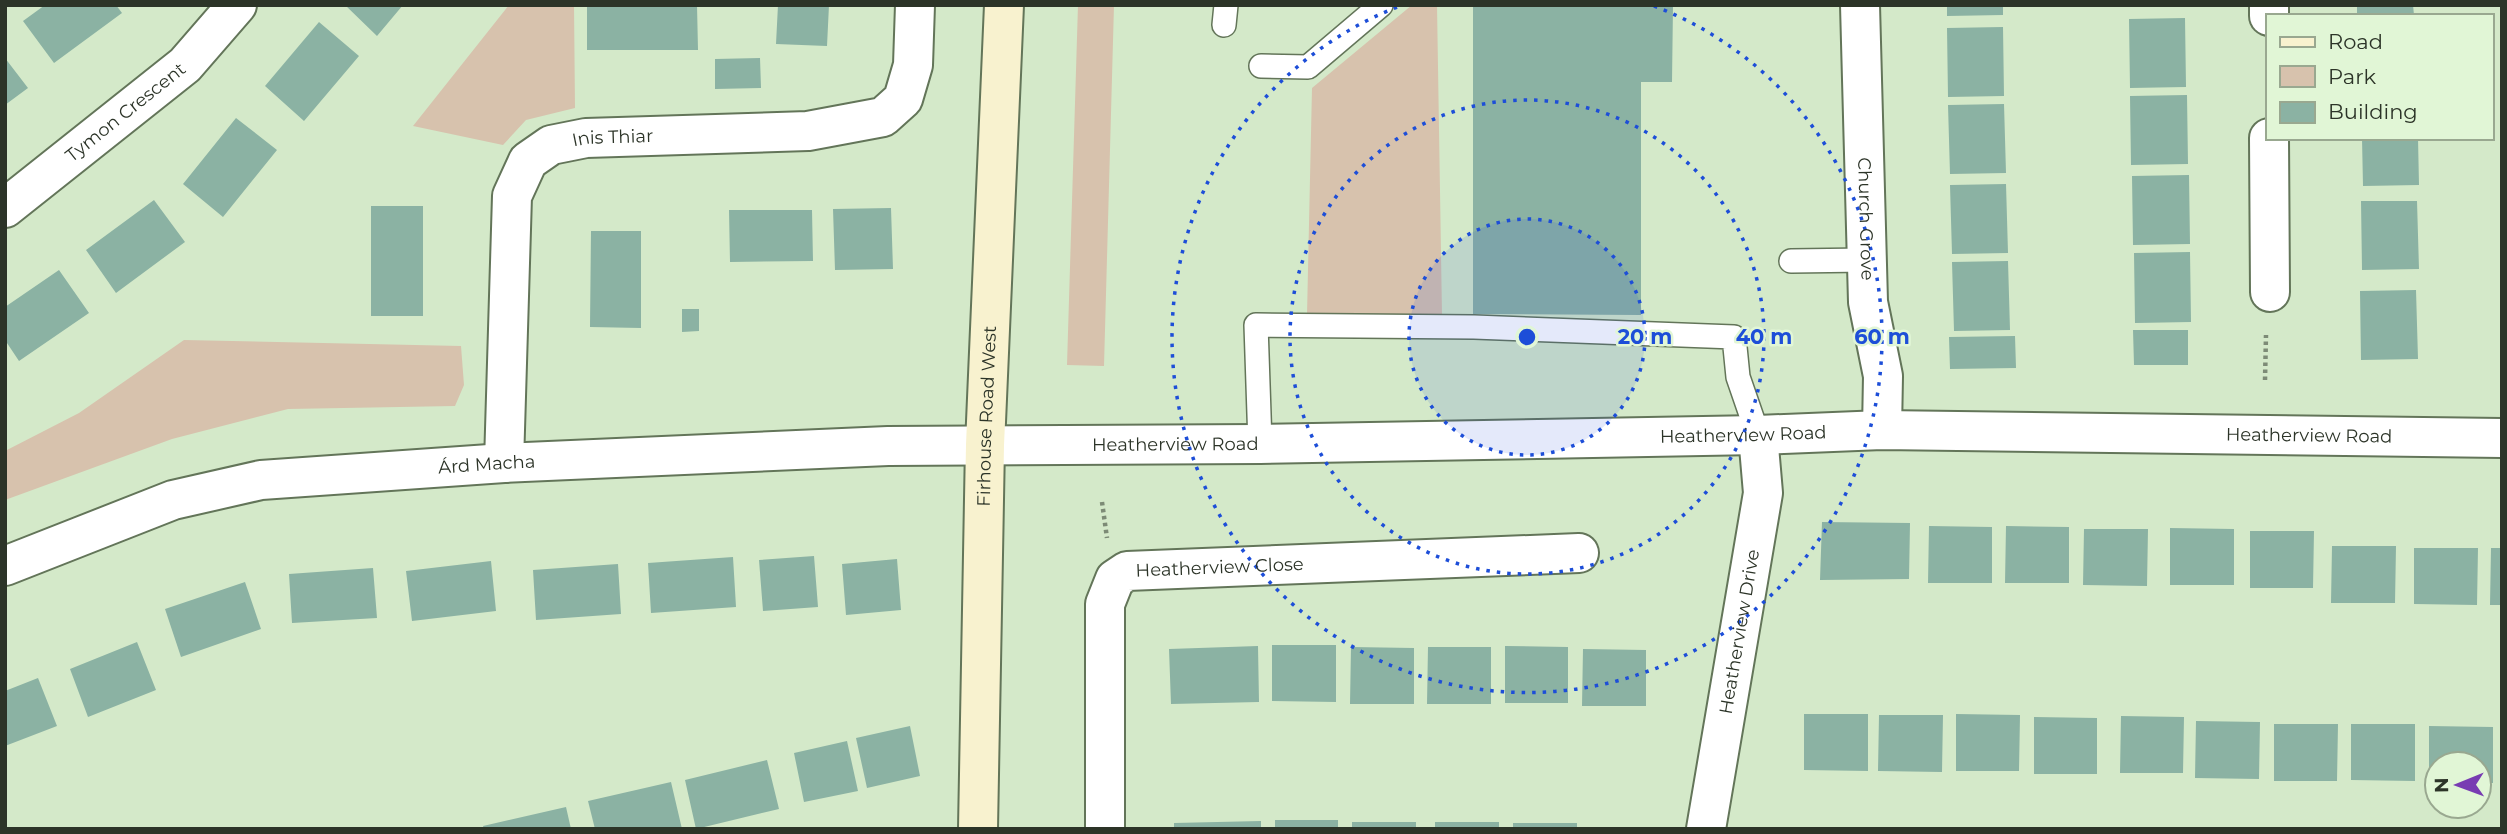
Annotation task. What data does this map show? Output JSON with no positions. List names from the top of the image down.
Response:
{
  "streets": {
    "street": [
      "Tymon Crescent",
      "Inis Thiar",
      "Church Grove",
      "Firhouse Road West",
      "Heatherview Road",
      "Árd Macha",
      "Heatherview Close",
      "Heatherview Drive"
    ]
  },
  "crossings": [
    ["Inis Thiar", "Árd Macha"],
    ["Church Grove", "Heatherview Road"],
    ["Firhouse Road West", "Heatherview Road"],
    ["Firhouse Road West", "Árd Macha"],
    ["Heatherview Road", "Árd Macha"],
    ["Heatherview Road", "Heatherview Drive"]
  ],
  "legend": ["Road", "Park", "Building"],
  "north": "left",
  "rings": ["20 m", "40 m", "60 m"]
}
